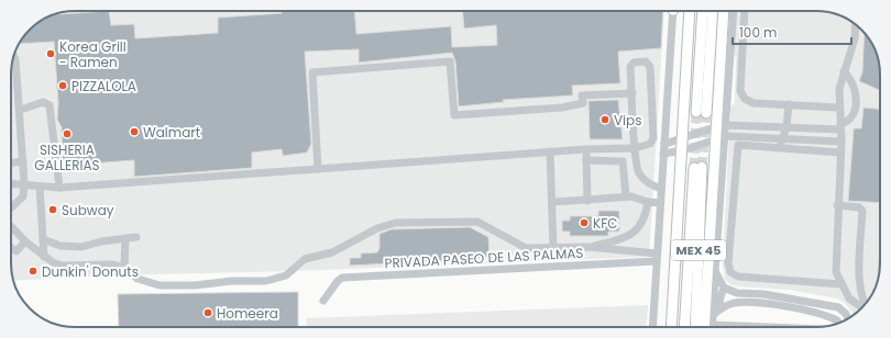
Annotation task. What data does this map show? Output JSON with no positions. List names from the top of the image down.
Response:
{
  "streets": {
    "main road": ["MEX 45"],
    "street": ["PRIVADA PASEO DE LAS PALMAS"]
  },
  "places": [
    "Korea Grill - Ramen",
    "PIZZALOLA",
    "Vips",
    "Walmart",
    "SISHERIA GALLERIAS",
    "Subway",
    "KFC",
    "Dunkin' Donuts",
    "Homeera"
  ],
  "scale_bar": "100 m"
}
